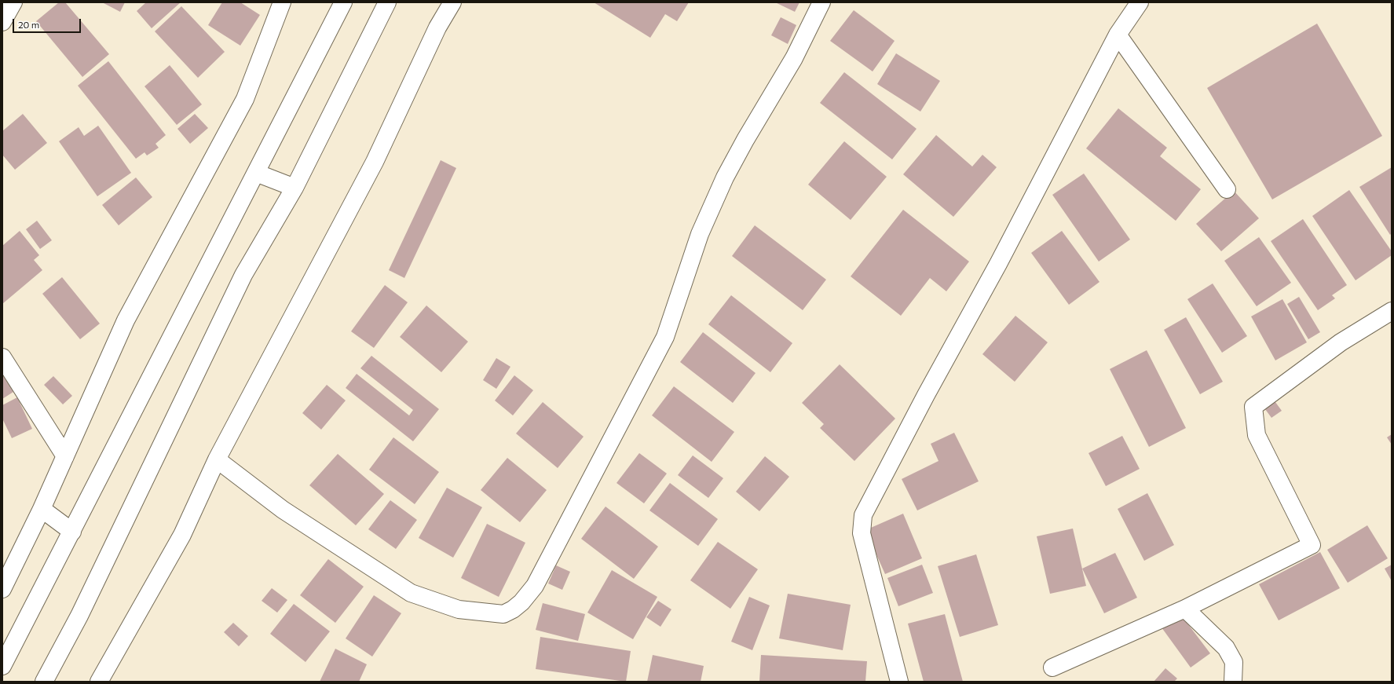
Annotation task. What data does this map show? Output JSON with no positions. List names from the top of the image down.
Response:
{
  "scale_bar": "20 m"
}
